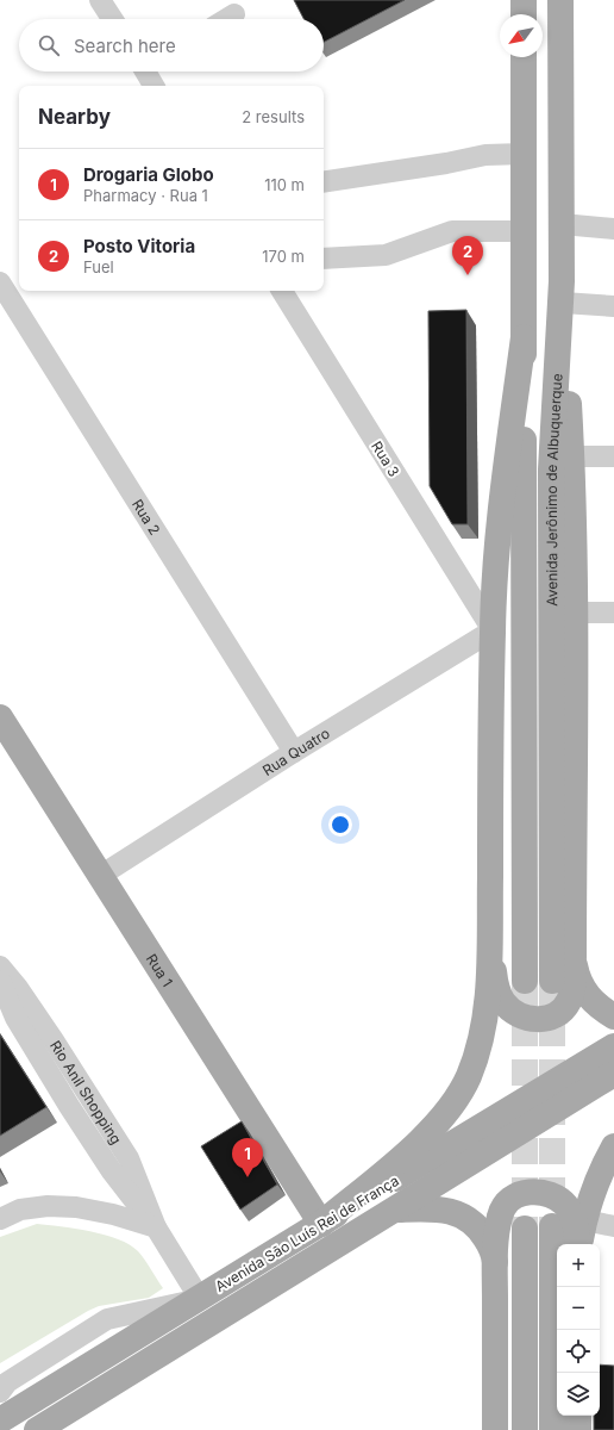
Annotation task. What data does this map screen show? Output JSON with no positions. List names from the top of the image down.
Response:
{
  "streets": {
    "main road": ["Avenida Jerônimo de Albuquerque", "Rua 1", "Avenida São Luís Rei de França"],
    "street": [
      "Rua 3",
      "Rua 2",
      "Rua Quatro",
      "Rio Anil Shopping"
    ]
  },
  "crossings": [
    ["Rua 3", "Rua Quatro"],
    ["Rua 2", "Rua Quatro"],
    ["Rua Quatro", "Rua 1"],
    ["Rua 1", "Avenida São Luís Rei de França"],
    ["Rio Anil Shopping", "Avenida São Luís Rei de França"]
  ],
  "north": "bottom left",
  "page": {
    "search": "Search here",
    "heading": ["Nearby", "2 results"],
    "list": [
      {
        "mark": "1",
        "name": "Drogaria Globo",
        "note": "Pharmacy · Rua 1",
        "value": "110 m"
      },
      {
        "mark": "2",
        "name": "Posto Vitoria",
        "note": "Fuel",
        "value": "170 m"
      }
    ],
    "pins": ["2", "1"],
    "map_buttons": ["+", "−"]
  }
}
